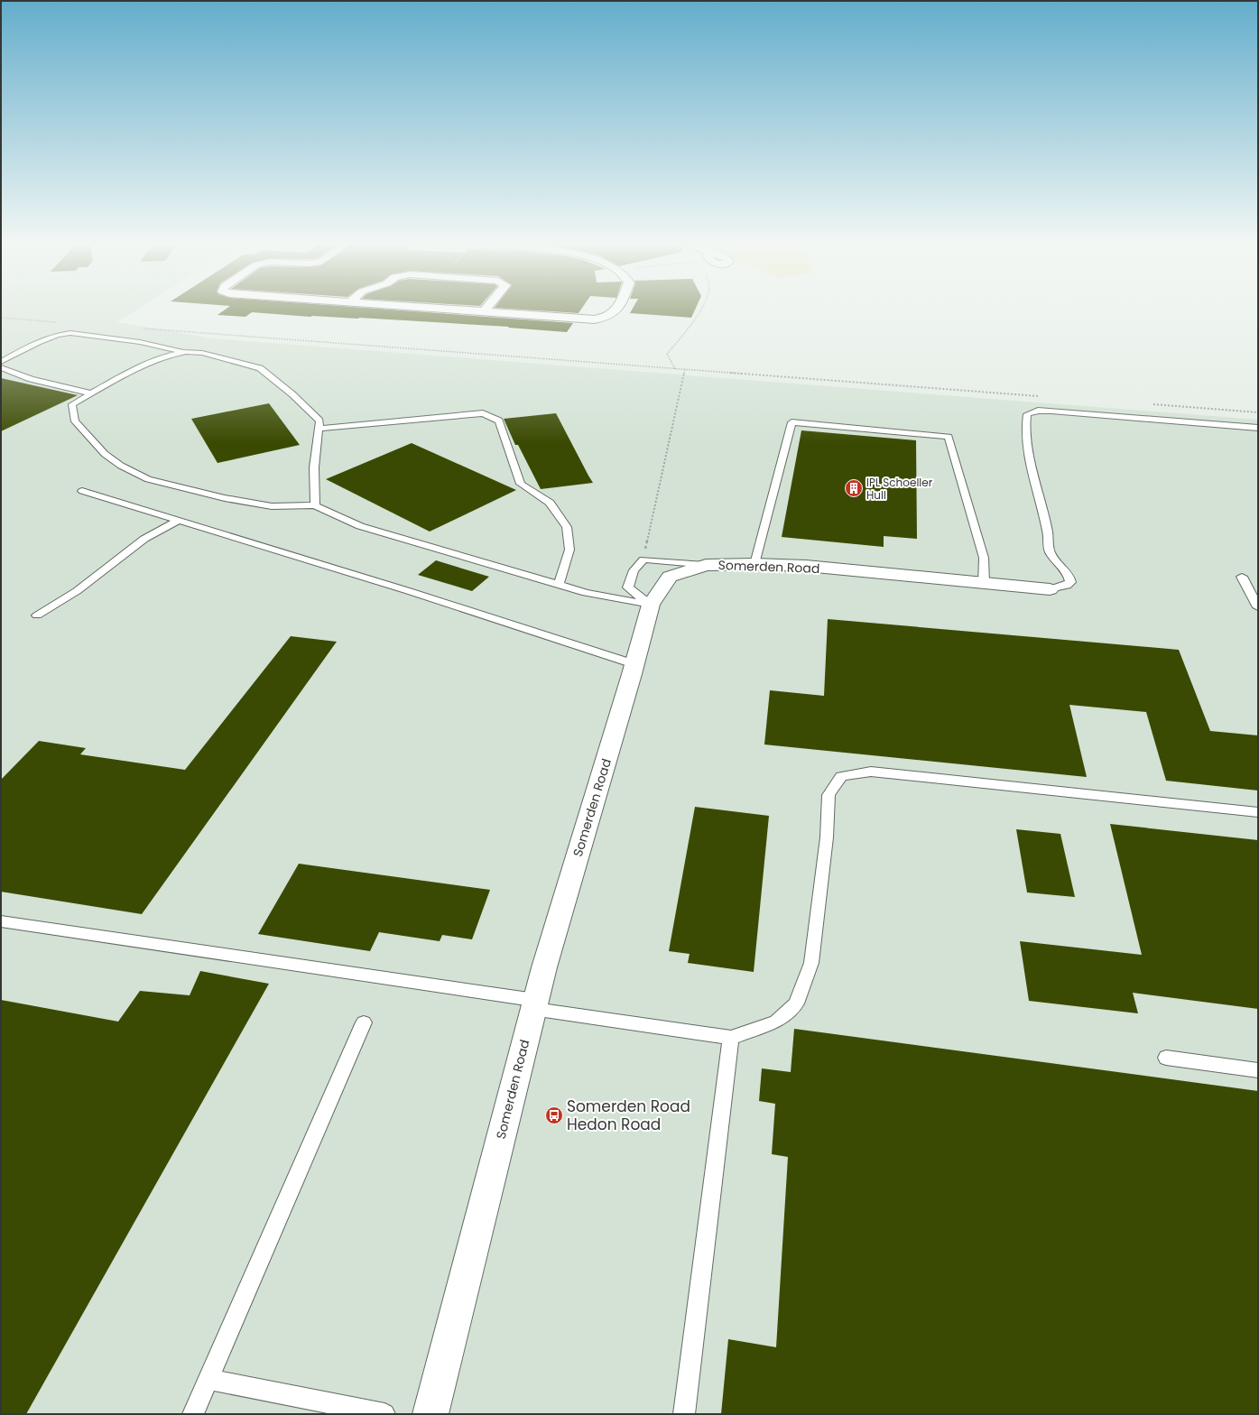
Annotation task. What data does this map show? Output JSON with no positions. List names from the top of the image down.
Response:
{
  "streets": {
    "street": ["Somerden Road"]
  },
  "places": {
    "building": ["IPL Schoeller Hull"],
    "bus stop": ["Somerden Road Hedon Road"]
  }
}
